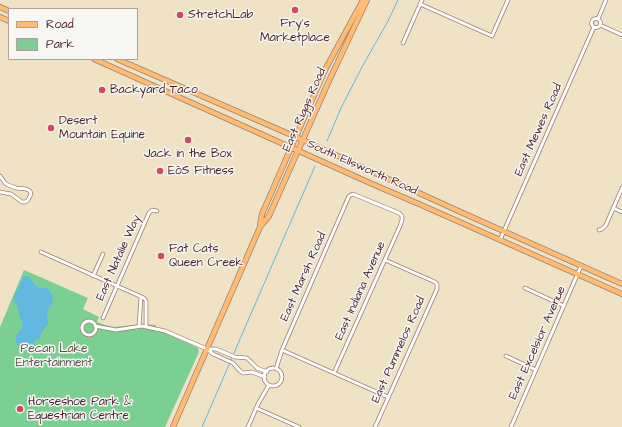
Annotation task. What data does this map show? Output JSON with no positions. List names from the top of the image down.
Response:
{
  "streets": {
    "main road": ["East Riggs Road", "South Ellsworth Road"],
    "street": [
      "East Mewes Road",
      "East Natalie Way",
      "East Marsh Road",
      "East Indiana Avenue",
      "East Excelsior Avenue",
      "East Pummelos Road"
    ]
  },
  "crossings": [
    ["East Riggs Road", "South Ellsworth Road"],
    ["East Mewes Road", "South Ellsworth Road"],
    ["South Ellsworth Road", "East Excelsior Avenue"],
    ["East Marsh Road", "East Indiana Avenue"],
    ["East Indiana Avenue", "East Pummelos Road"]
  ],
  "parks": ["Pecan Lake Entertainment"],
  "places": [
    "Fry's Marketplace",
    "StretchLab",
    "Backyard Taco",
    "Desert Mountain Equine",
    "Jack in the Box",
    "EōS Fitness",
    "Fat Cats Queen Creek",
    "Horseshoe Park & Equestrian Centre"
  ],
  "legend": ["Road", "Park"]
}
